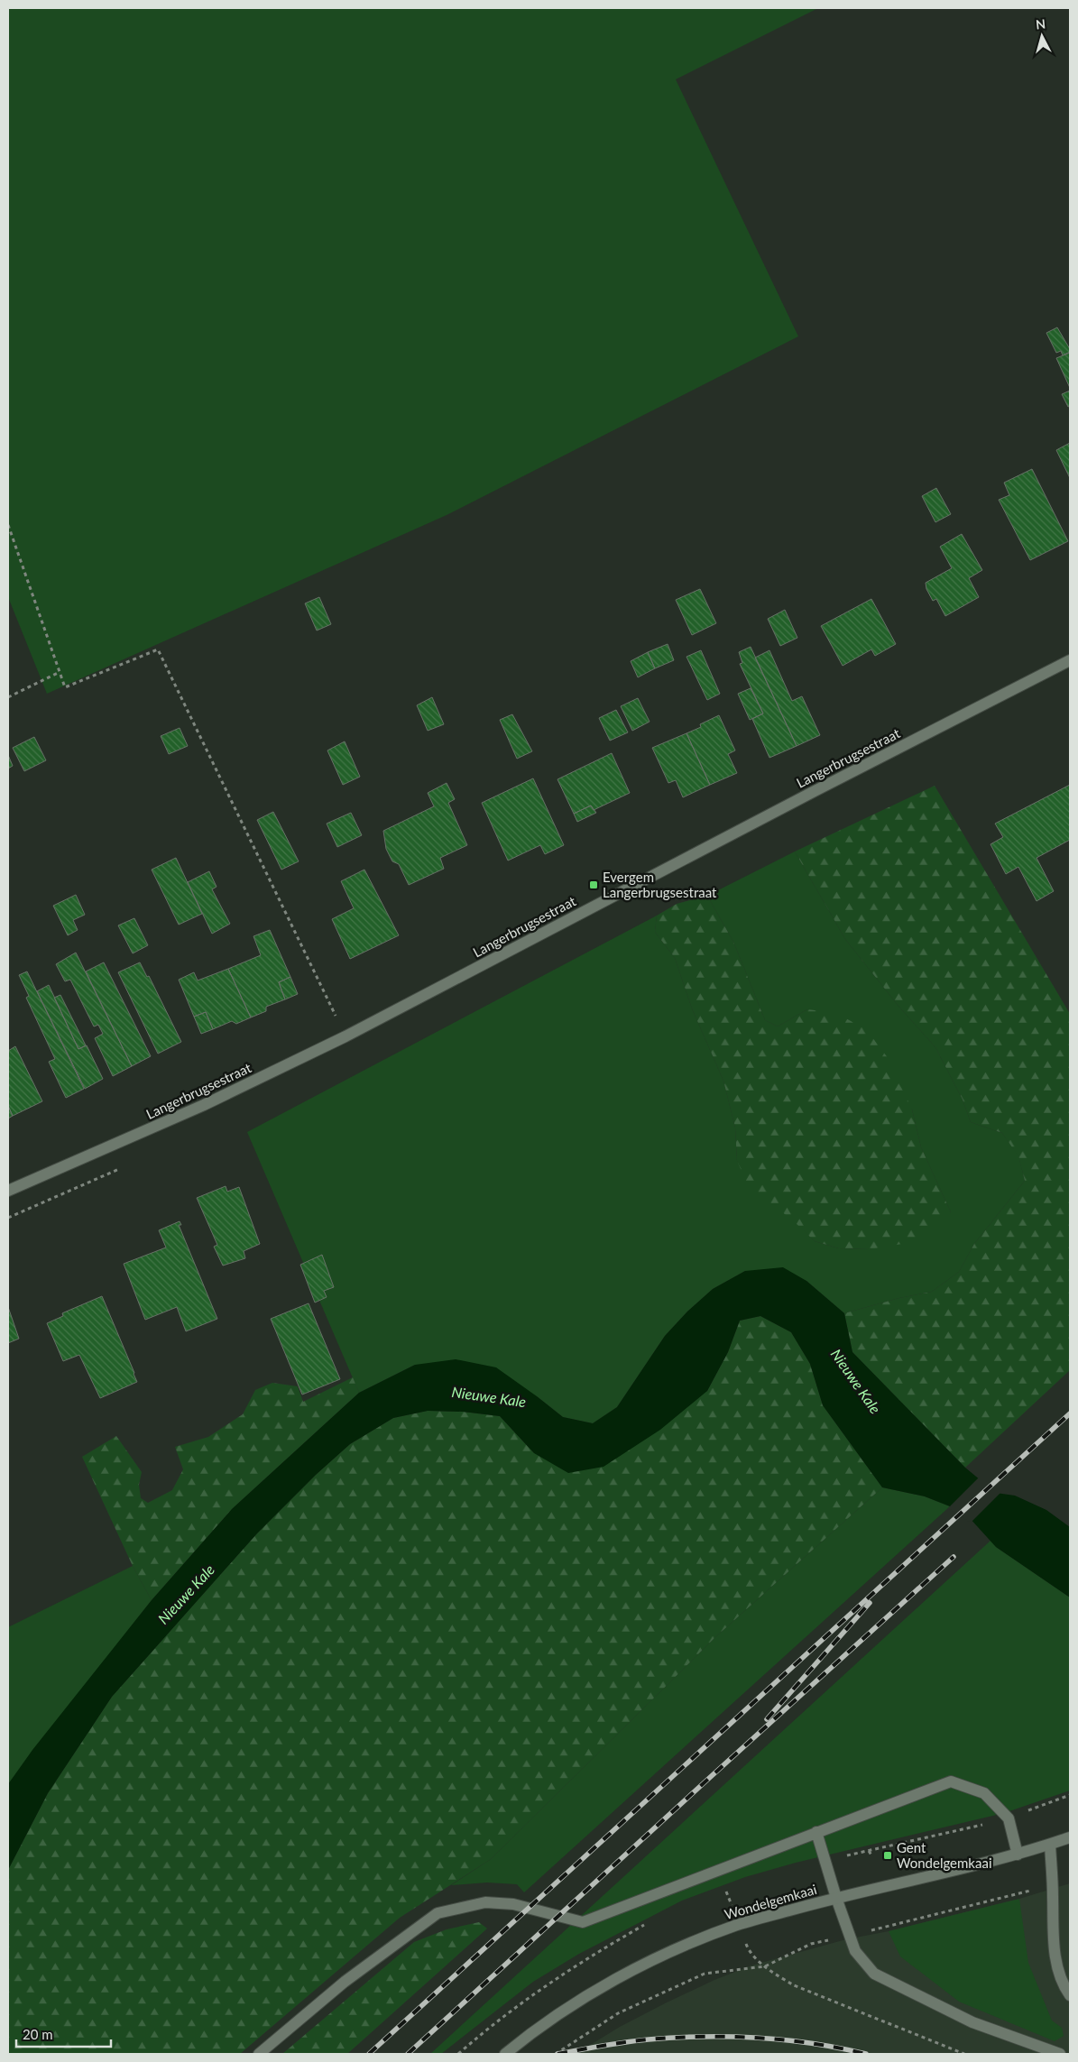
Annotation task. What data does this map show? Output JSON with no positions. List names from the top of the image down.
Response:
{
  "streets": {
    "street": ["Langerbrugsestraat", "Wondelgemkaai"]
  },
  "water": ["Nieuwe Kale"],
  "places": {
    "transit": ["Evergem Langerbrugsestraat", "Gent Wondelgemkaai"]
  },
  "scale_bar": "20 m",
  "north": "top"
}
